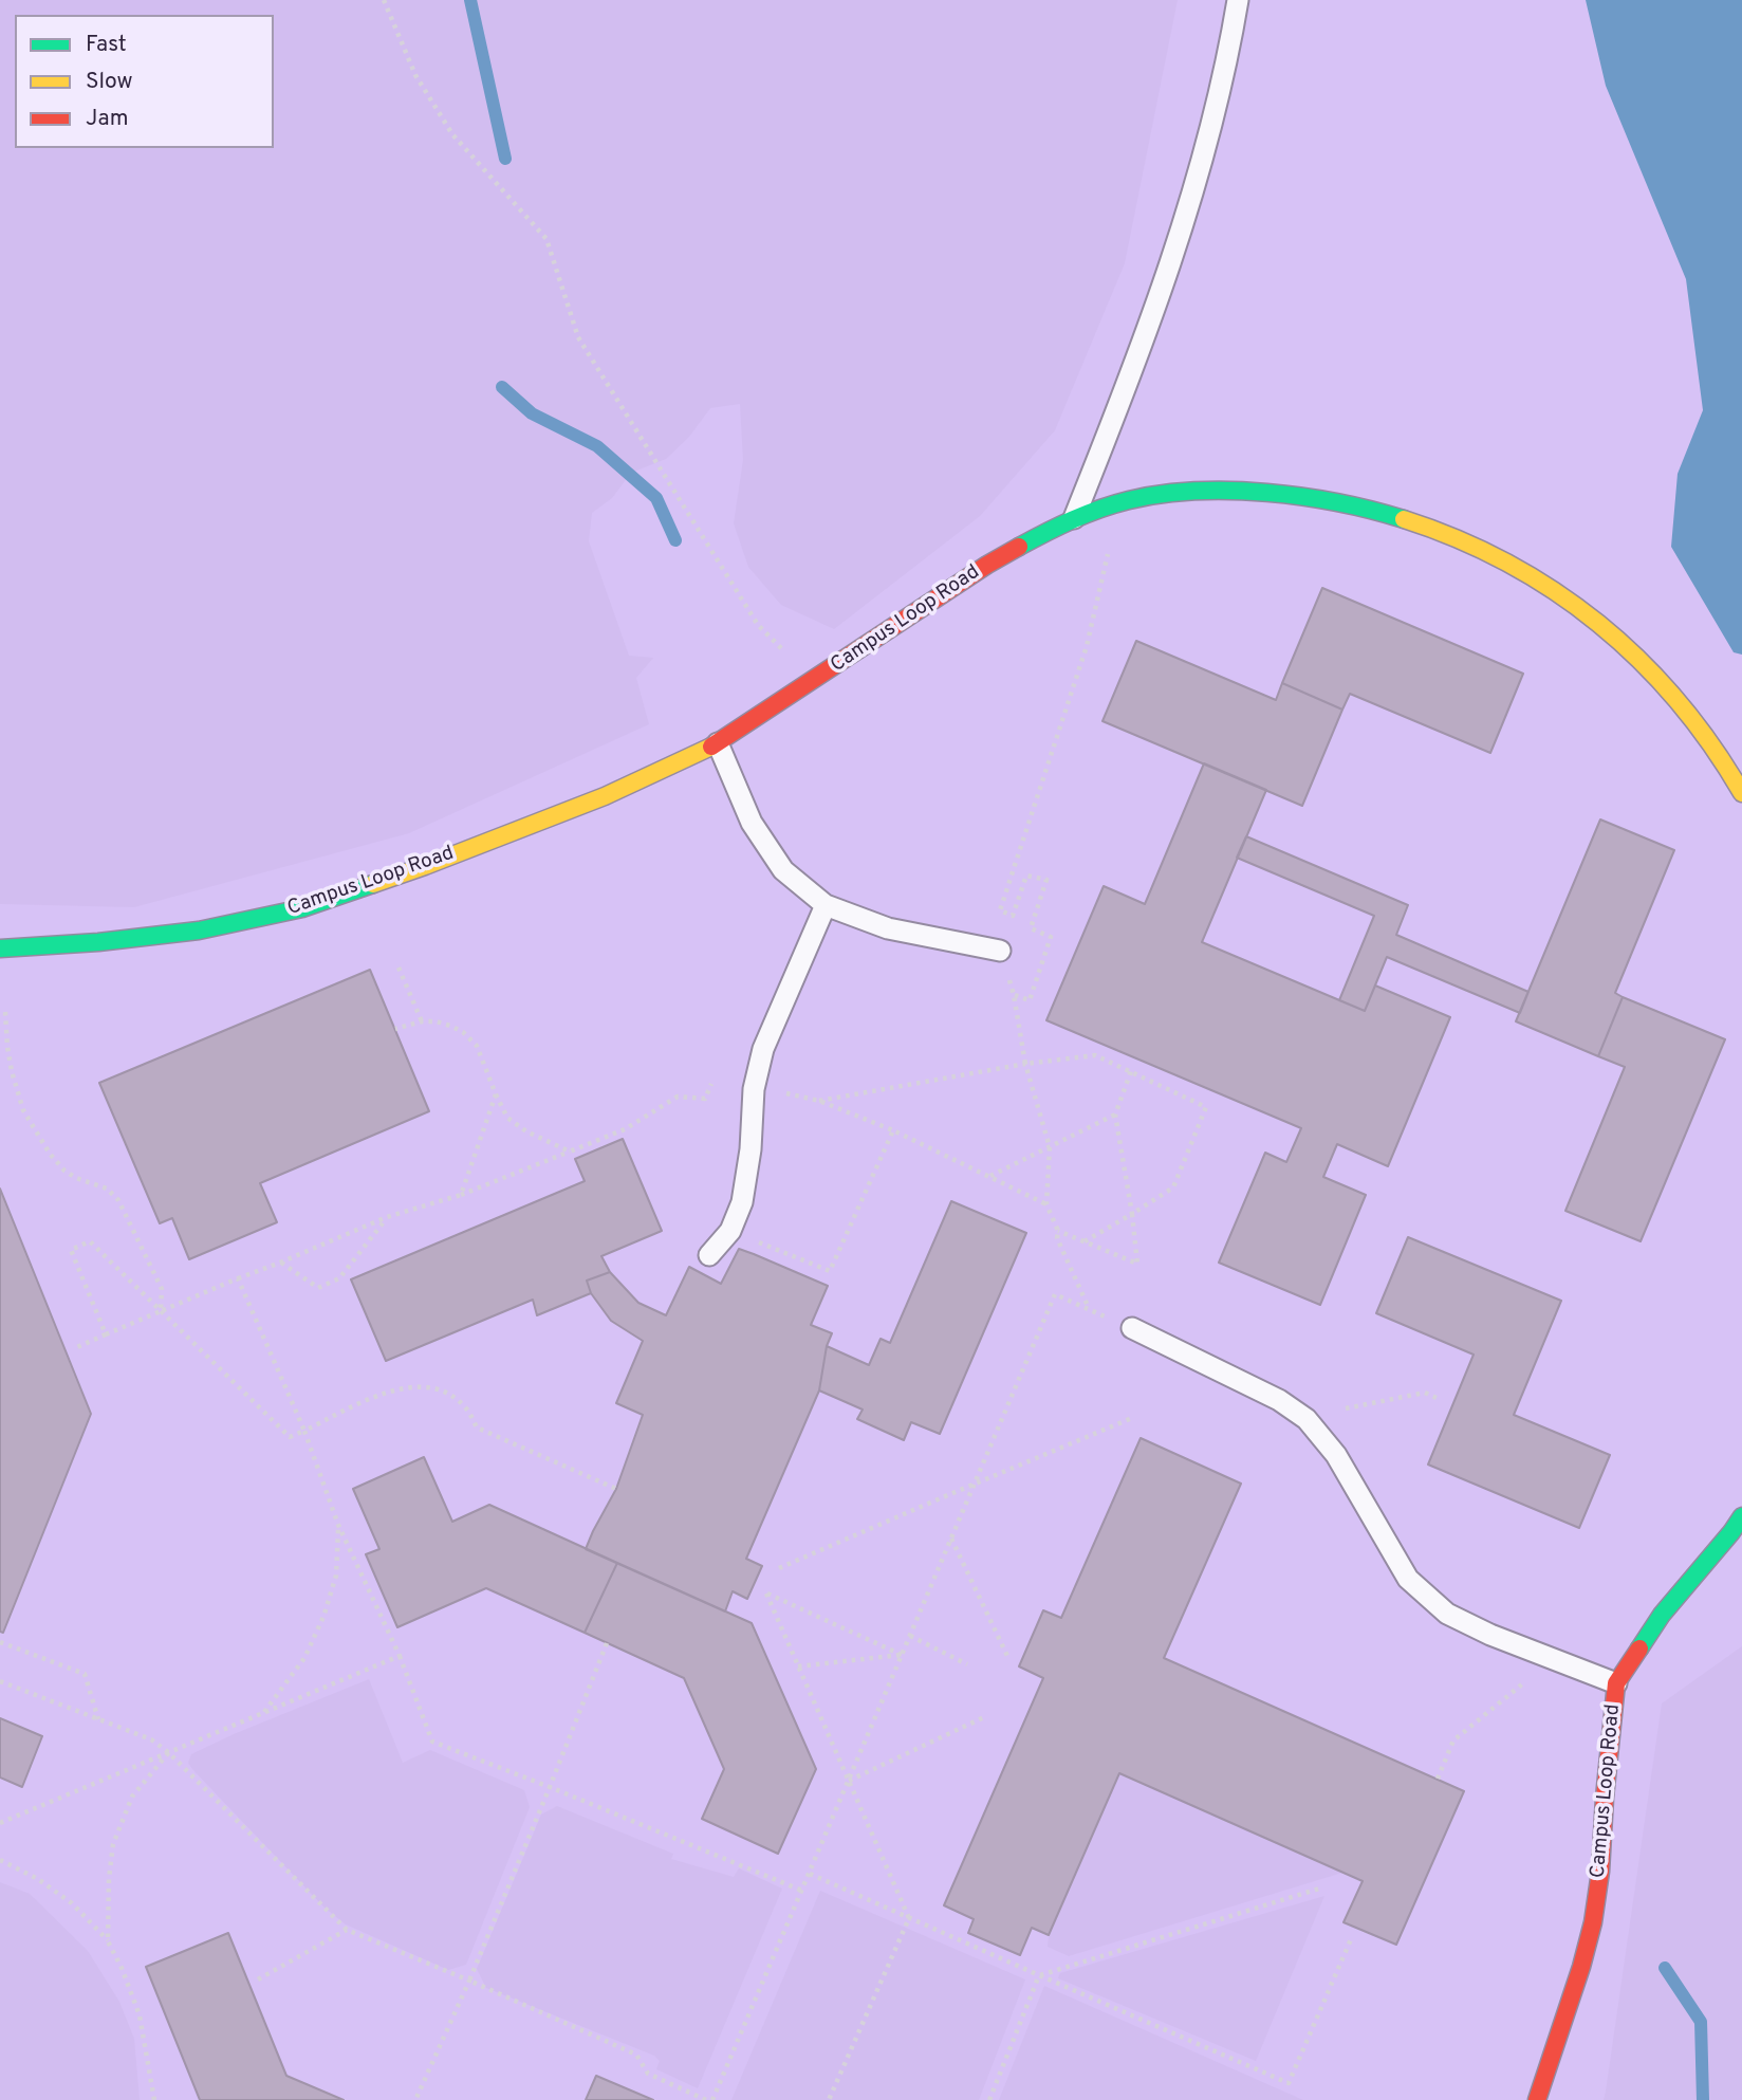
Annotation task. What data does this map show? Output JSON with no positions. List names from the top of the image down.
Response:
{
  "streets": {
    "street": ["Campus Loop Road"]
  },
  "legend": ["Fast", "Slow", "Jam"]
}
